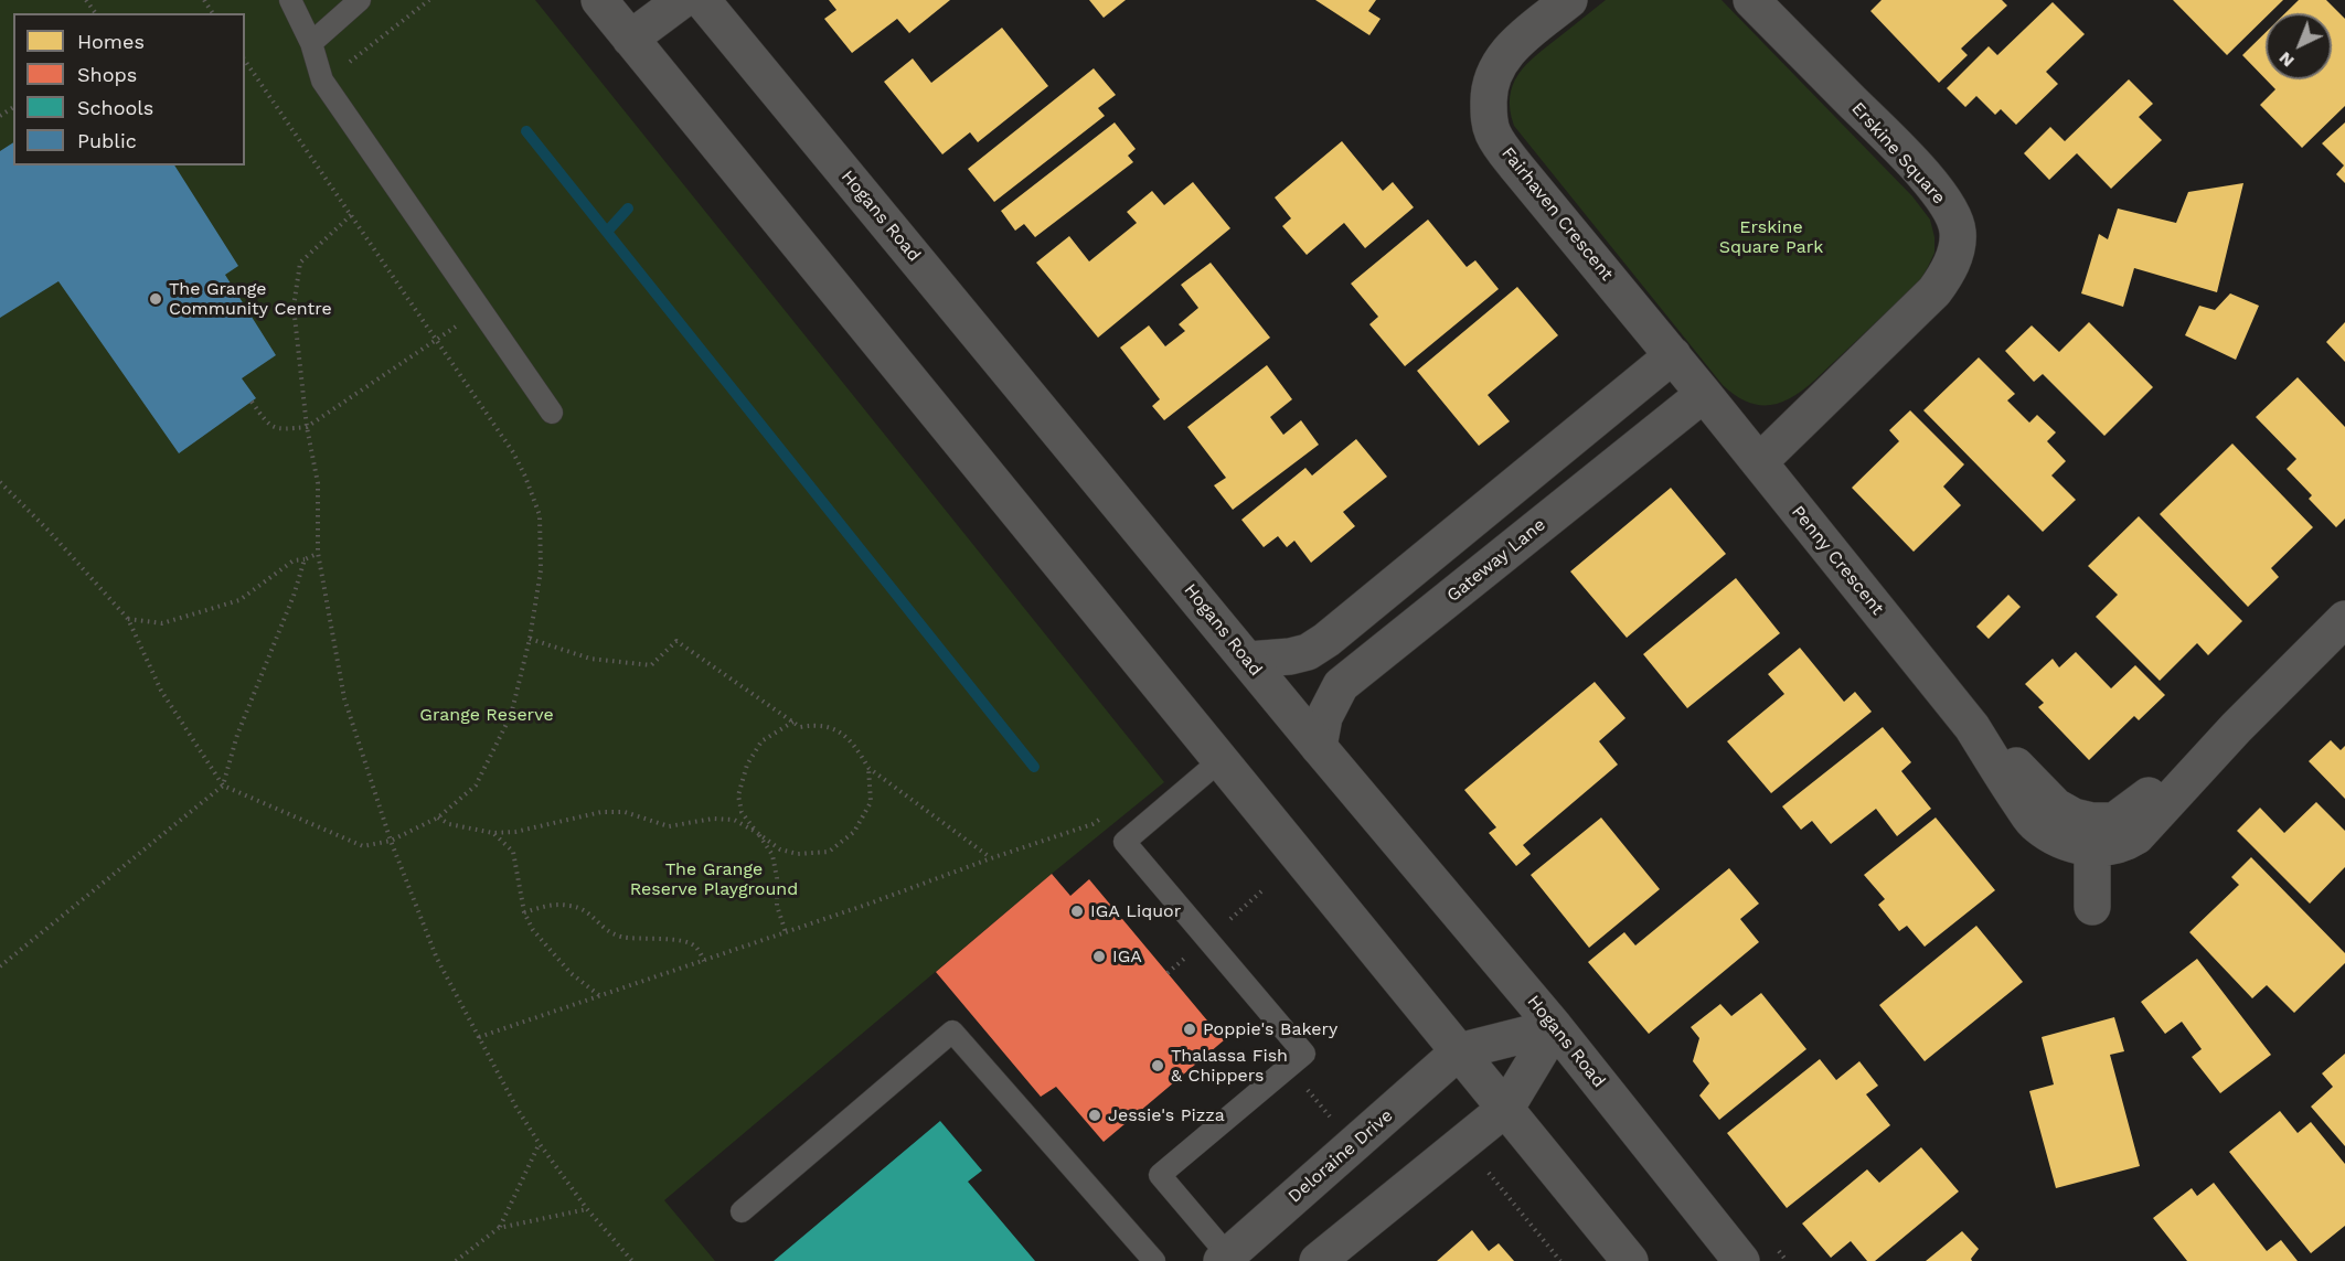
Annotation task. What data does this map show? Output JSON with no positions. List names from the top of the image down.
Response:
{
  "streets": {
    "street": [
      "Erskine Square",
      "Fairhaven Crescent",
      "Hogans Road",
      "Gateway Lane",
      "Penny Crescent",
      "Deloraine Drive"
    ]
  },
  "crossings": [
    ["Erskine Square", "Penny Crescent"],
    ["Fairhaven Crescent", "Gateway Lane"],
    ["Fairhaven Crescent", "Penny Crescent"],
    ["Hogans Road", "Gateway Lane"],
    ["Gateway Lane", "Penny Crescent"]
  ],
  "parks": ["Erskine Square Park", "Grange Reserve", "The Grange Reserve Playground"],
  "places": [
    "The Grange Community Centre",
    "IGA Liquor",
    "IGA",
    "Poppie's Bakery",
    "Thalassa Fish & Chippers",
    "Jessie's Pizza"
  ],
  "legend": [
    "Homes",
    "Shops",
    "Schools",
    "Public"
  ],
  "north": "bottom left"
}
